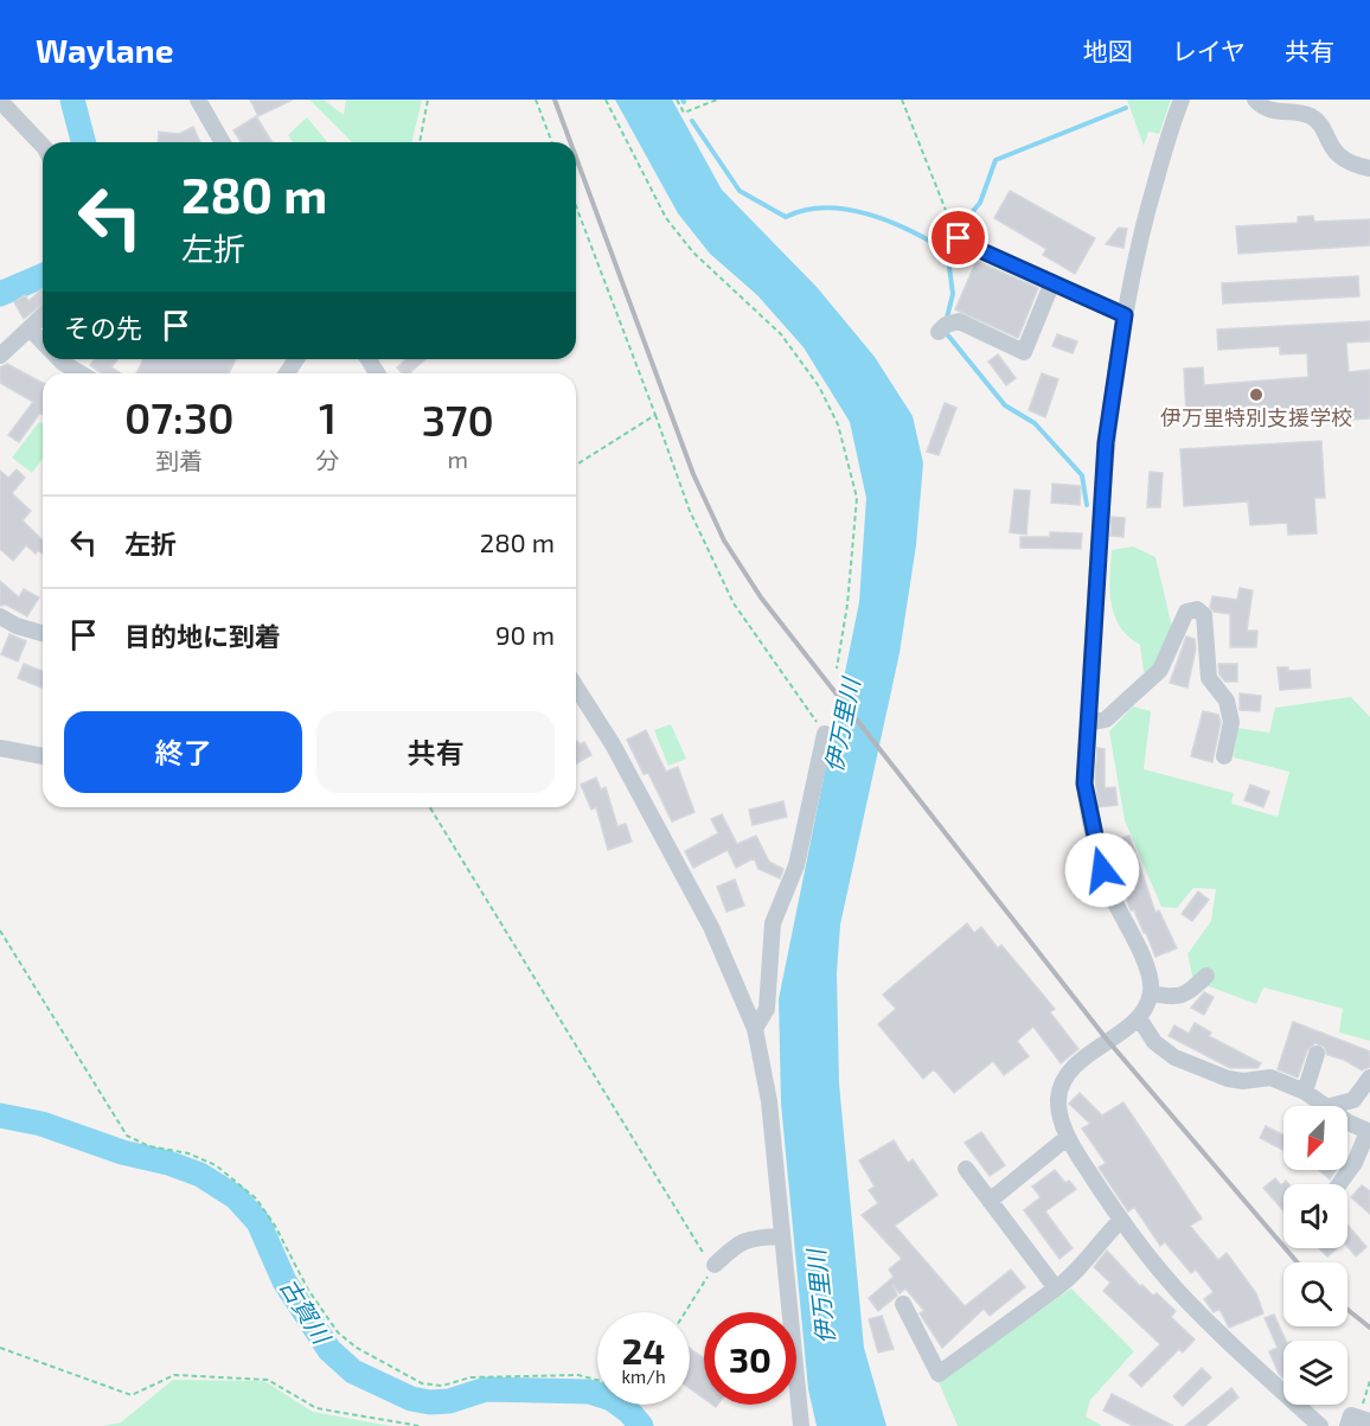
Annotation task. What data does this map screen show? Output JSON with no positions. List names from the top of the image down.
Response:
{
  "water": ["伊万里川", "古賀川"],
  "places": ["伊万里特別支援学校"],
  "north": "bottom left",
  "page": {
    "header": "Waylane",
    "nav": ["地図", "レイヤ", "共有"],
    "turn": ["280 m", "左折"],
    "then": "その先",
    "eta": [
      "07:30",
      "到着",
      "1",
      "分",
      "370",
      "m"
    ],
    "list": [
      {
        "name": "左折",
        "value": "280 m"
      },
      {
        "name": "目的地に到着",
        "value": "90 m"
      }
    ],
    "buttons": ["終了", "共有"],
    "speed": "24 km/h",
    "limit": "30"
  }
}
